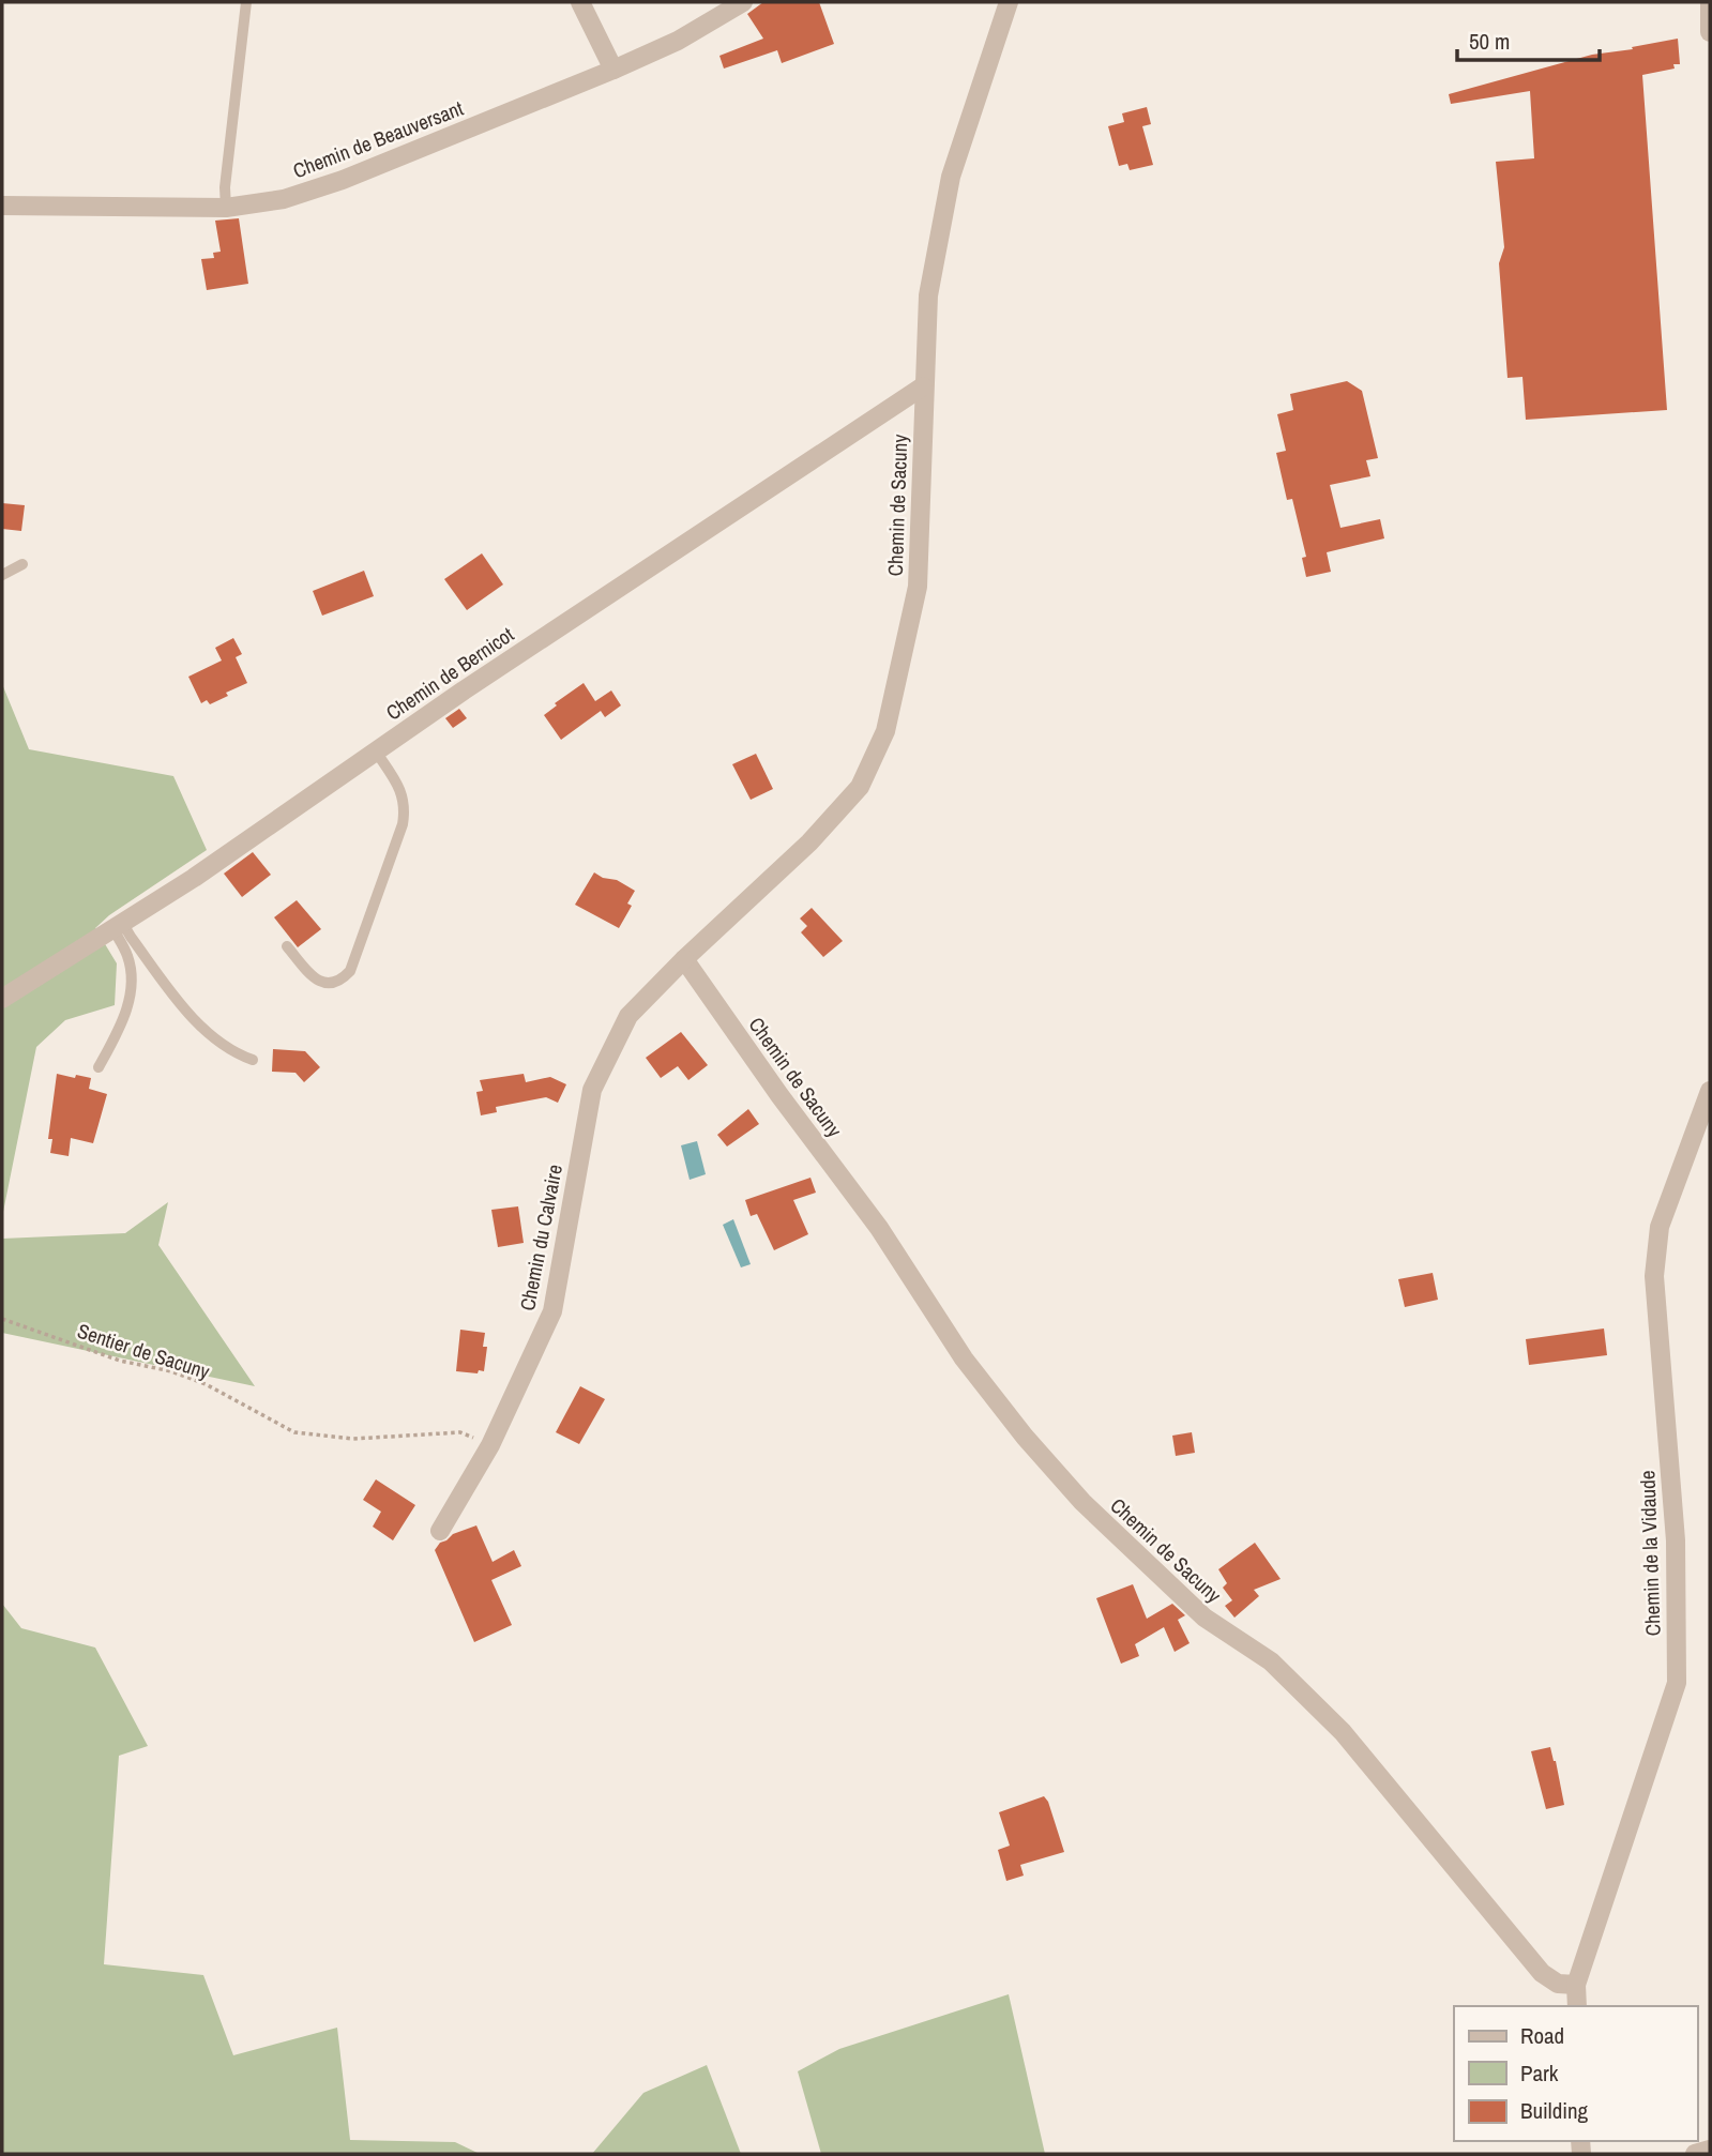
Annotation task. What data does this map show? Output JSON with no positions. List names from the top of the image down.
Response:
{
  "streets": {
    "street": [
      "Chemin de Beauversant",
      "Chemin de Sacuny",
      "Chemin de Bernicot",
      "Chemin du Calvaire",
      "Chemin de la Vidaude"
    ],
    "path": ["Sentier de Sacuny"]
  },
  "crossings": [
    ["Chemin de Sacuny", "Chemin de Bernicot"],
    ["Chemin de Sacuny", "Chemin du Calvaire"],
    ["Chemin de Sacuny", "Chemin de la Vidaude"],
    ["Chemin du Calvaire", "Sentier de Sacuny"]
  ],
  "legend": ["Road", "Park", "Building"],
  "scale_bar": "50 m"
}
